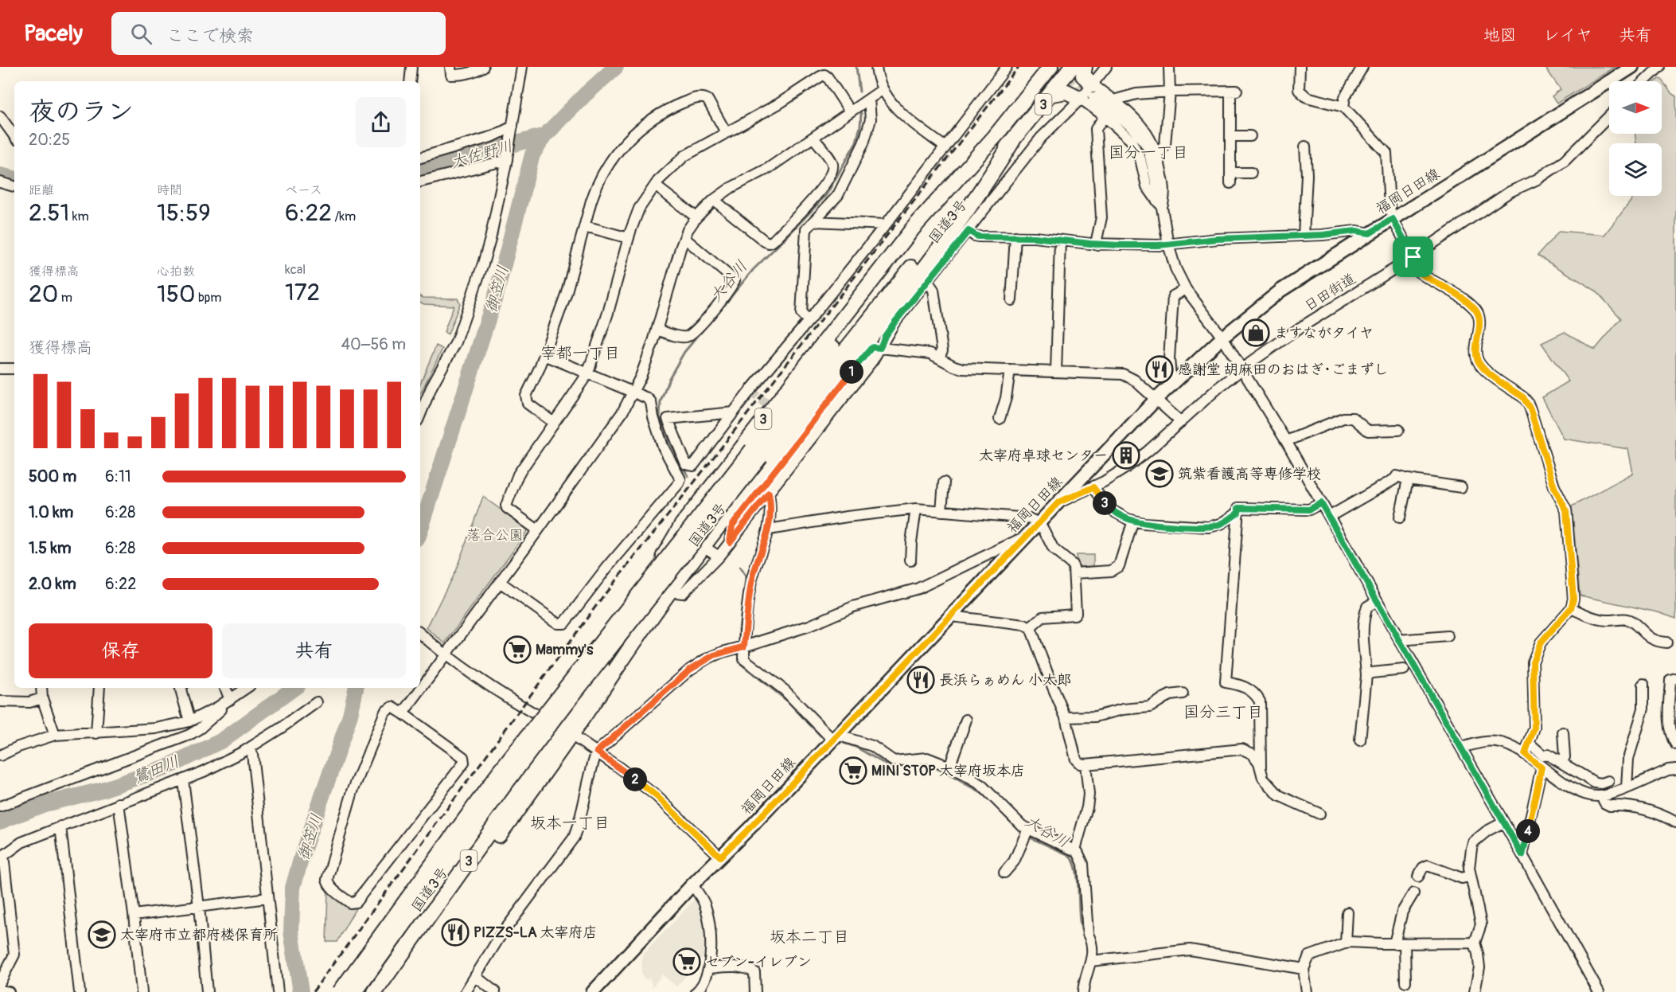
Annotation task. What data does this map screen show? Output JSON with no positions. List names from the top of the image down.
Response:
{
  "streets": {
    "highway": ["3", "国道3号"],
    "main road": ["福岡日田線"],
    "street": ["日田街道"]
  },
  "crossings": [
    ["3", "国道3号"],
    ["福岡日田線", "日田街道"]
  ],
  "districts": [
    "国分一丁目",
    "宰都一丁目",
    "国分三丁目",
    "坂本一丁目",
    "坂本二丁目"
  ],
  "water": [
    "大佐野川",
    "大谷川",
    "御笠川",
    "鷺田川"
  ],
  "parks": ["落合公園"],
  "places": {
    "shop": ["ますながタイヤ"],
    "restaurant": ["感謝堂 胡麻田のおはぎ･ごまずし", "長浜らぁめん 小太郎", "PIZZS-LA 太宰府店"],
    "building": ["太宰府卓球センター"],
    "school or university": ["筑紫看護高等専修学校", "太宰府市立都府楼保育所"],
    "supermarket": ["Mammy's", "MINI STOP 太宰府坂本店", "セブン-イレブン"]
  },
  "north": "right",
  "page": {
    "header": "Pacely",
    "search": "ここで検索",
    "nav": ["地図", "レイヤ", "共有"],
    "heading": ["夜のラン", "20:25"],
    "stats": [
      ["距離", "2.51 km"],
      ["時間", "15:59"],
      ["ペース", "6:22 /km"],
      ["獲得標高", "20 m"],
      ["心拍数", "150 bpm"],
      ["kcal", "172"]
    ],
    "chart": ["獲得標高", "40–56 m"],
    "pins": [
      "1",
      "3",
      "2",
      "4"
    ],
    "list": [
      {
        "name": "500 m",
        "note": "6:11"
      },
      {
        "name": "1.0 km",
        "note": "6:28"
      },
      {
        "name": "1.5 km",
        "note": "6:28"
      },
      {
        "name": "2.0 km",
        "note": "6:22"
      }
    ],
    "buttons": ["保存", "共有"]
  }
}
